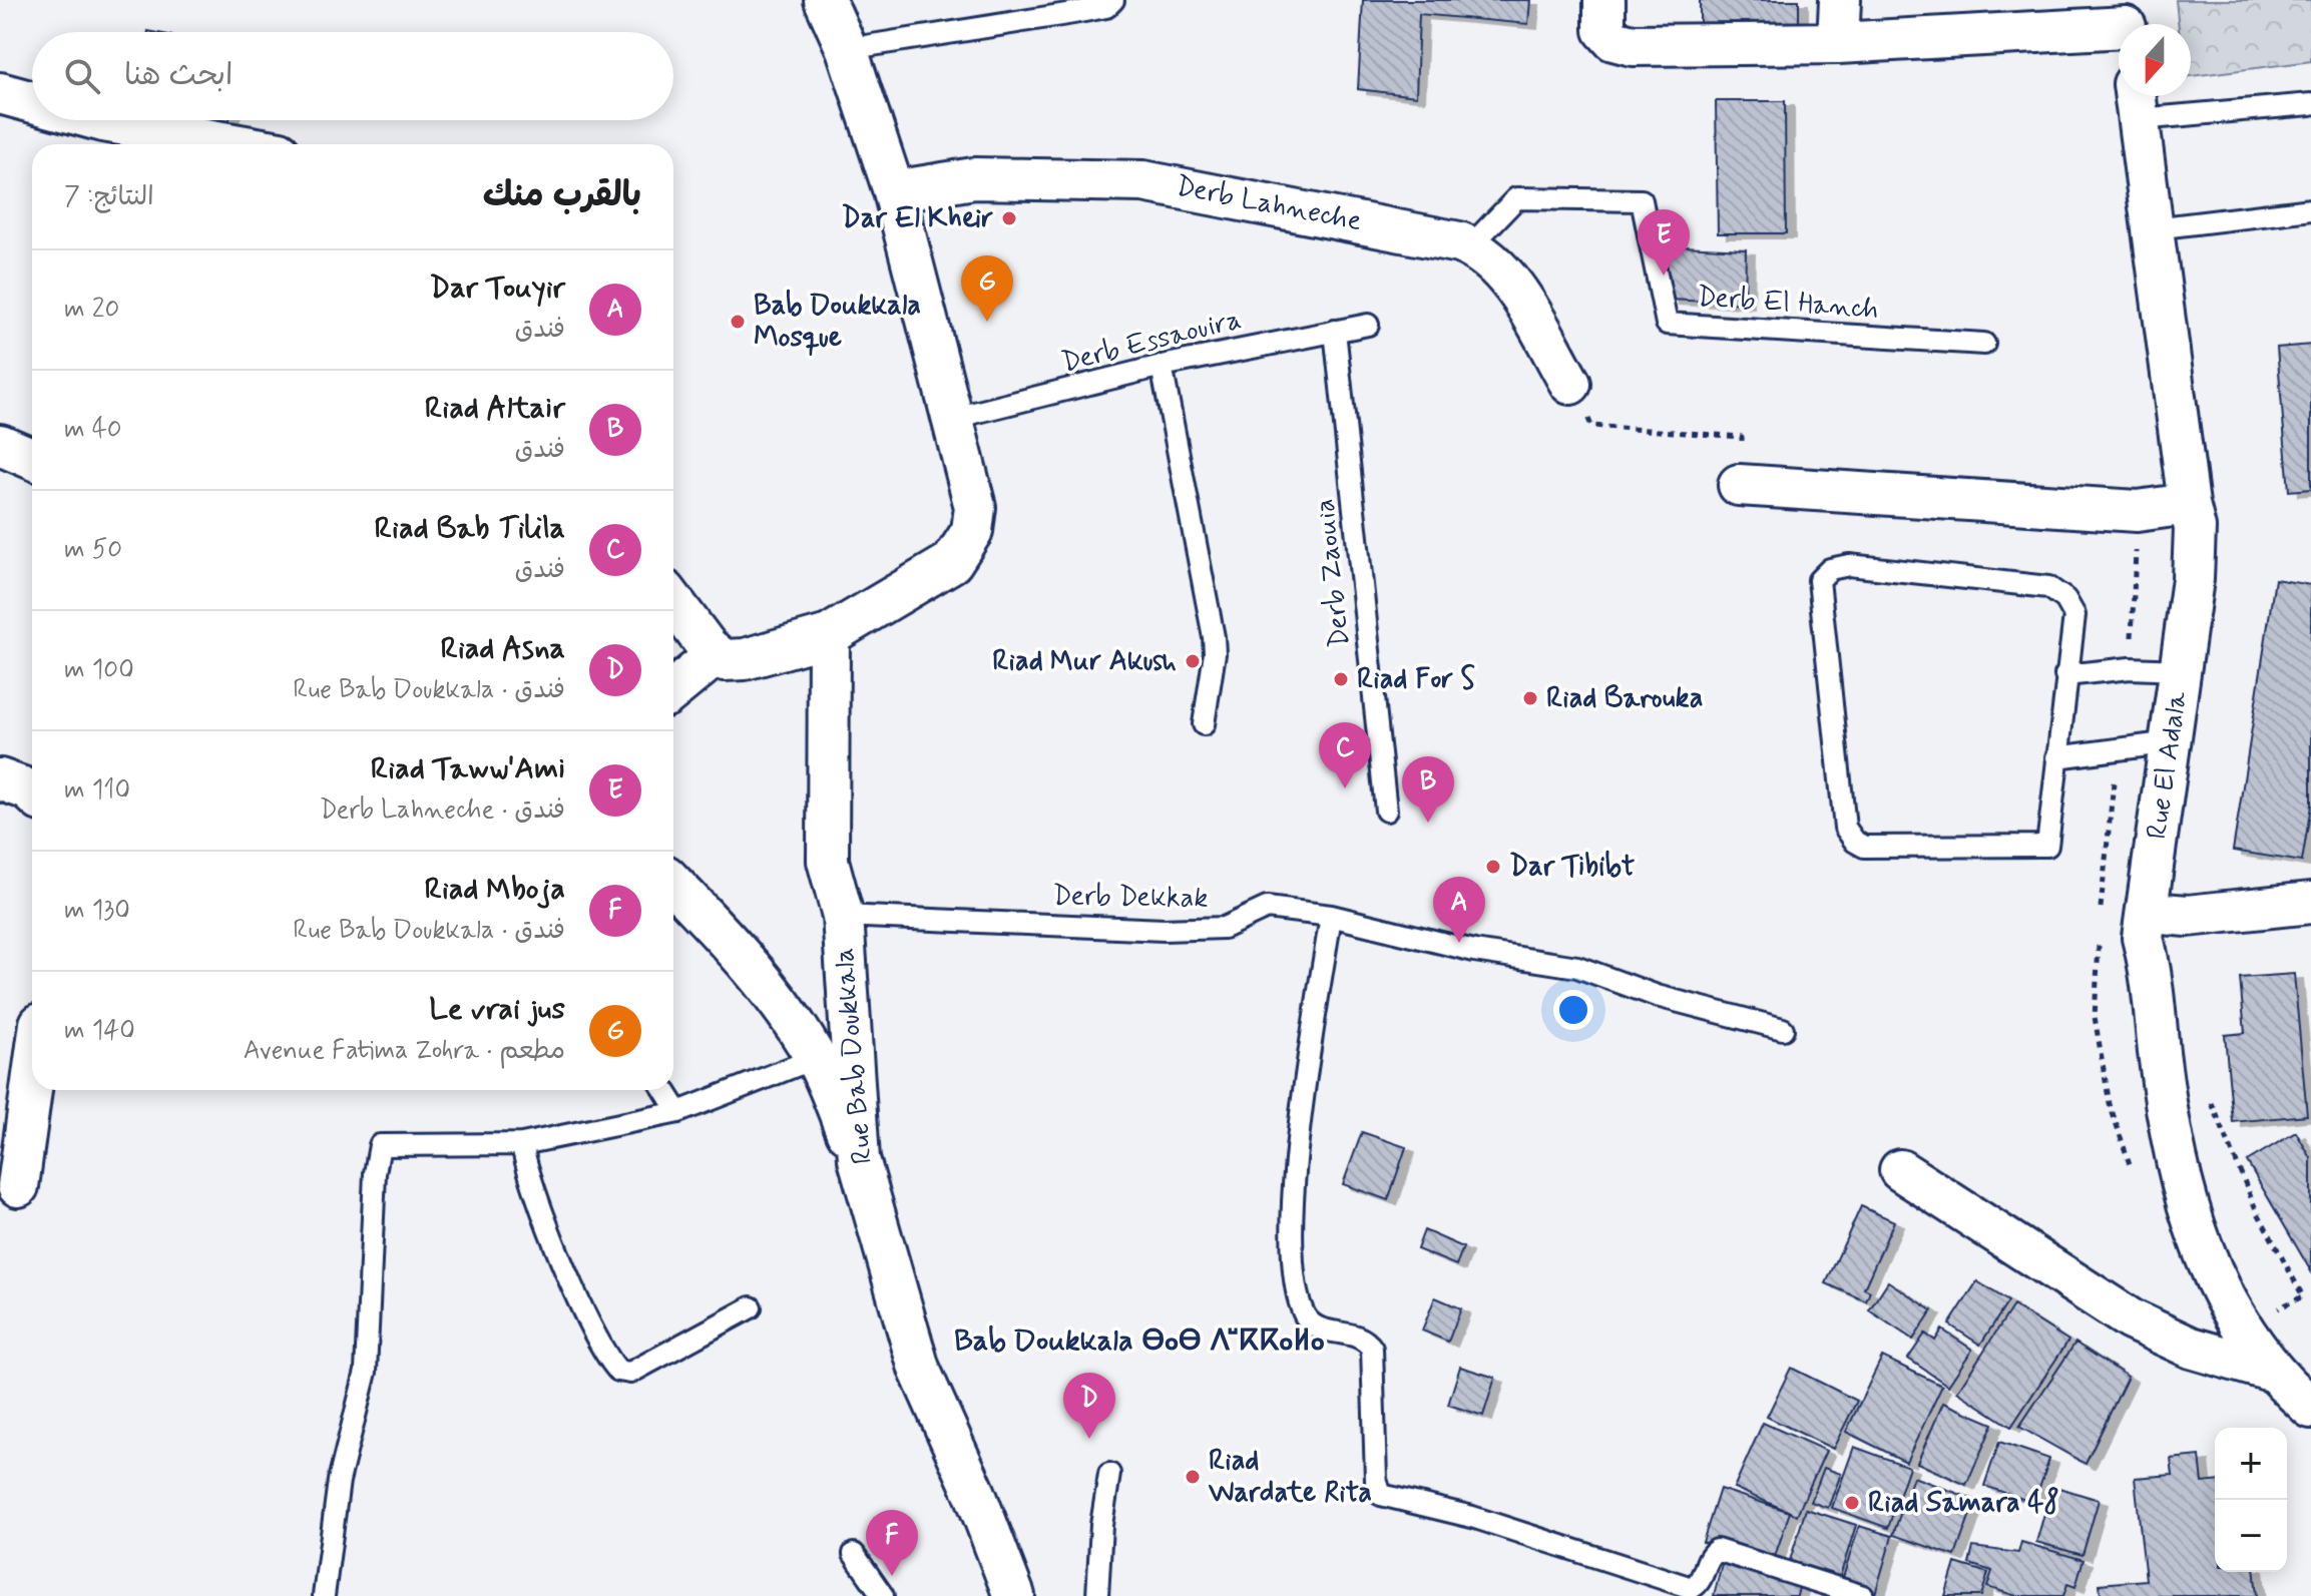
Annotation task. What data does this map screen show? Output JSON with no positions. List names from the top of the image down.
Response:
{
  "streets": {
    "street": ["Derb Lahneche", "Rue El Adala", "Rue Bab Doukkala"],
    "lane": [
      "Derb El Hanch",
      "Derb Essaouira",
      "Derb Zaouia",
      "Derb Dekkak"
    ]
  },
  "crossings": [
    ["Derb Lahneche", "Derb El Hanch"],
    ["Derb Essaouira", "Derb Zaouia"],
    ["Derb Dekkak", "Rue Bab Doukkala"]
  ],
  "districts": ["Bab Doukkala ⴱⴰⴱ ⴷⵯⴽⴽⴰⵍⴰ"],
  "places": [
    "Dar El Kheir",
    "Bab Doukkala Mosque",
    "Riad Mur Akush",
    "Riad For S",
    "Riad Barouka",
    "Dar Tibibt",
    "Riad Wardate Rita",
    "Riad Samara 48"
  ],
  "north": "bottom",
  "page": {
    "search": "ابحث هنا",
    "heading": ["بالقرب منك", "النتائج: 7"],
    "pins": [
      "E",
      "G",
      "C",
      "B",
      "A",
      "D",
      "F"
    ],
    "list": [
      {
        "mark": "A",
        "name": "Dar Touyir",
        "note": "فندق",
        "value": "20 m"
      },
      {
        "mark": "B",
        "name": "Riad Altair",
        "note": "فندق",
        "value": "40 m"
      },
      {
        "mark": "C",
        "name": "Riad Bab Tilila",
        "note": "فندق",
        "value": "50 m"
      },
      {
        "mark": "D",
        "name": "Riad Asna",
        "note": "فندق · Rue Bab Doukkala",
        "value": "100 m"
      },
      {
        "mark": "E",
        "name": "Riad Taww'Ami",
        "note": "فندق · Derb Lahneche",
        "value": "110 m"
      },
      {
        "mark": "F",
        "name": "Riad Mboja",
        "note": "فندق · Rue Bab Doukkala",
        "value": "130 m"
      },
      {
        "mark": "G",
        "name": "Le vrai jus",
        "note": "مطعم · Avenue Fatima Zohra",
        "value": "140 m"
      }
    ],
    "map_buttons": ["+", "−"]
  }
}
